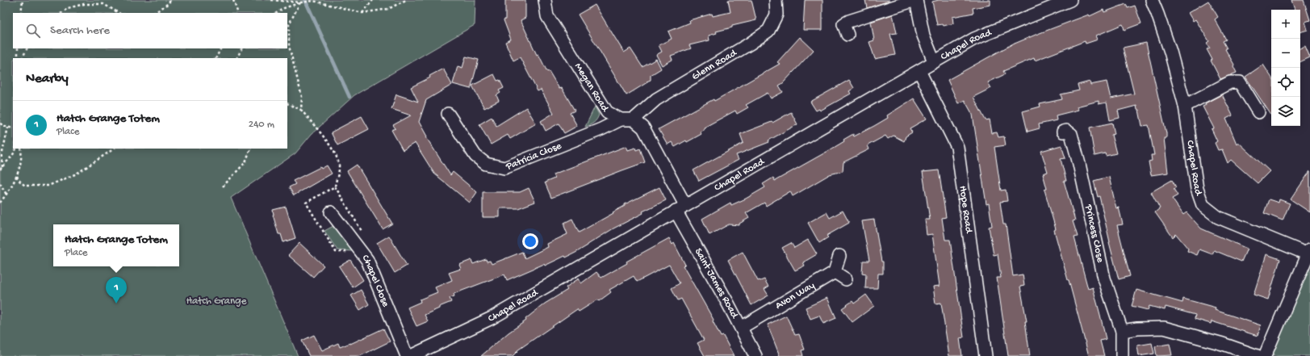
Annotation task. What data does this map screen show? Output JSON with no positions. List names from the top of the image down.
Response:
{
  "streets": {
    "street": [
      "Chapel Road",
      "Glenn Road",
      "Megan Road",
      "Patricia Close",
      "Hope Road",
      "Princess Close",
      "Chapel Close",
      "Saint James Road",
      "Avon Way"
    ]
  },
  "crossings": [
    ["Chapel Road", "Hope Road"],
    ["Chapel Road", "Chapel Close"],
    ["Chapel Road", "Saint James Road"],
    ["Glenn Road", "Megan Road"],
    ["Megan Road", "Patricia Close"],
    ["Saint James Road", "Avon Way"]
  ],
  "parks": ["Hatch Grange"],
  "page": {
    "map_buttons": ["+", "−"],
    "search": "Search here",
    "heading": "Nearby",
    "list": [
      {
        "mark": "1",
        "name": "Hatch Grange Totem",
        "note": "Place",
        "value": "240 m"
      }
    ],
    "popup": ["Hatch Grange Totem", "Place"],
    "pins": "1"
  }
}
